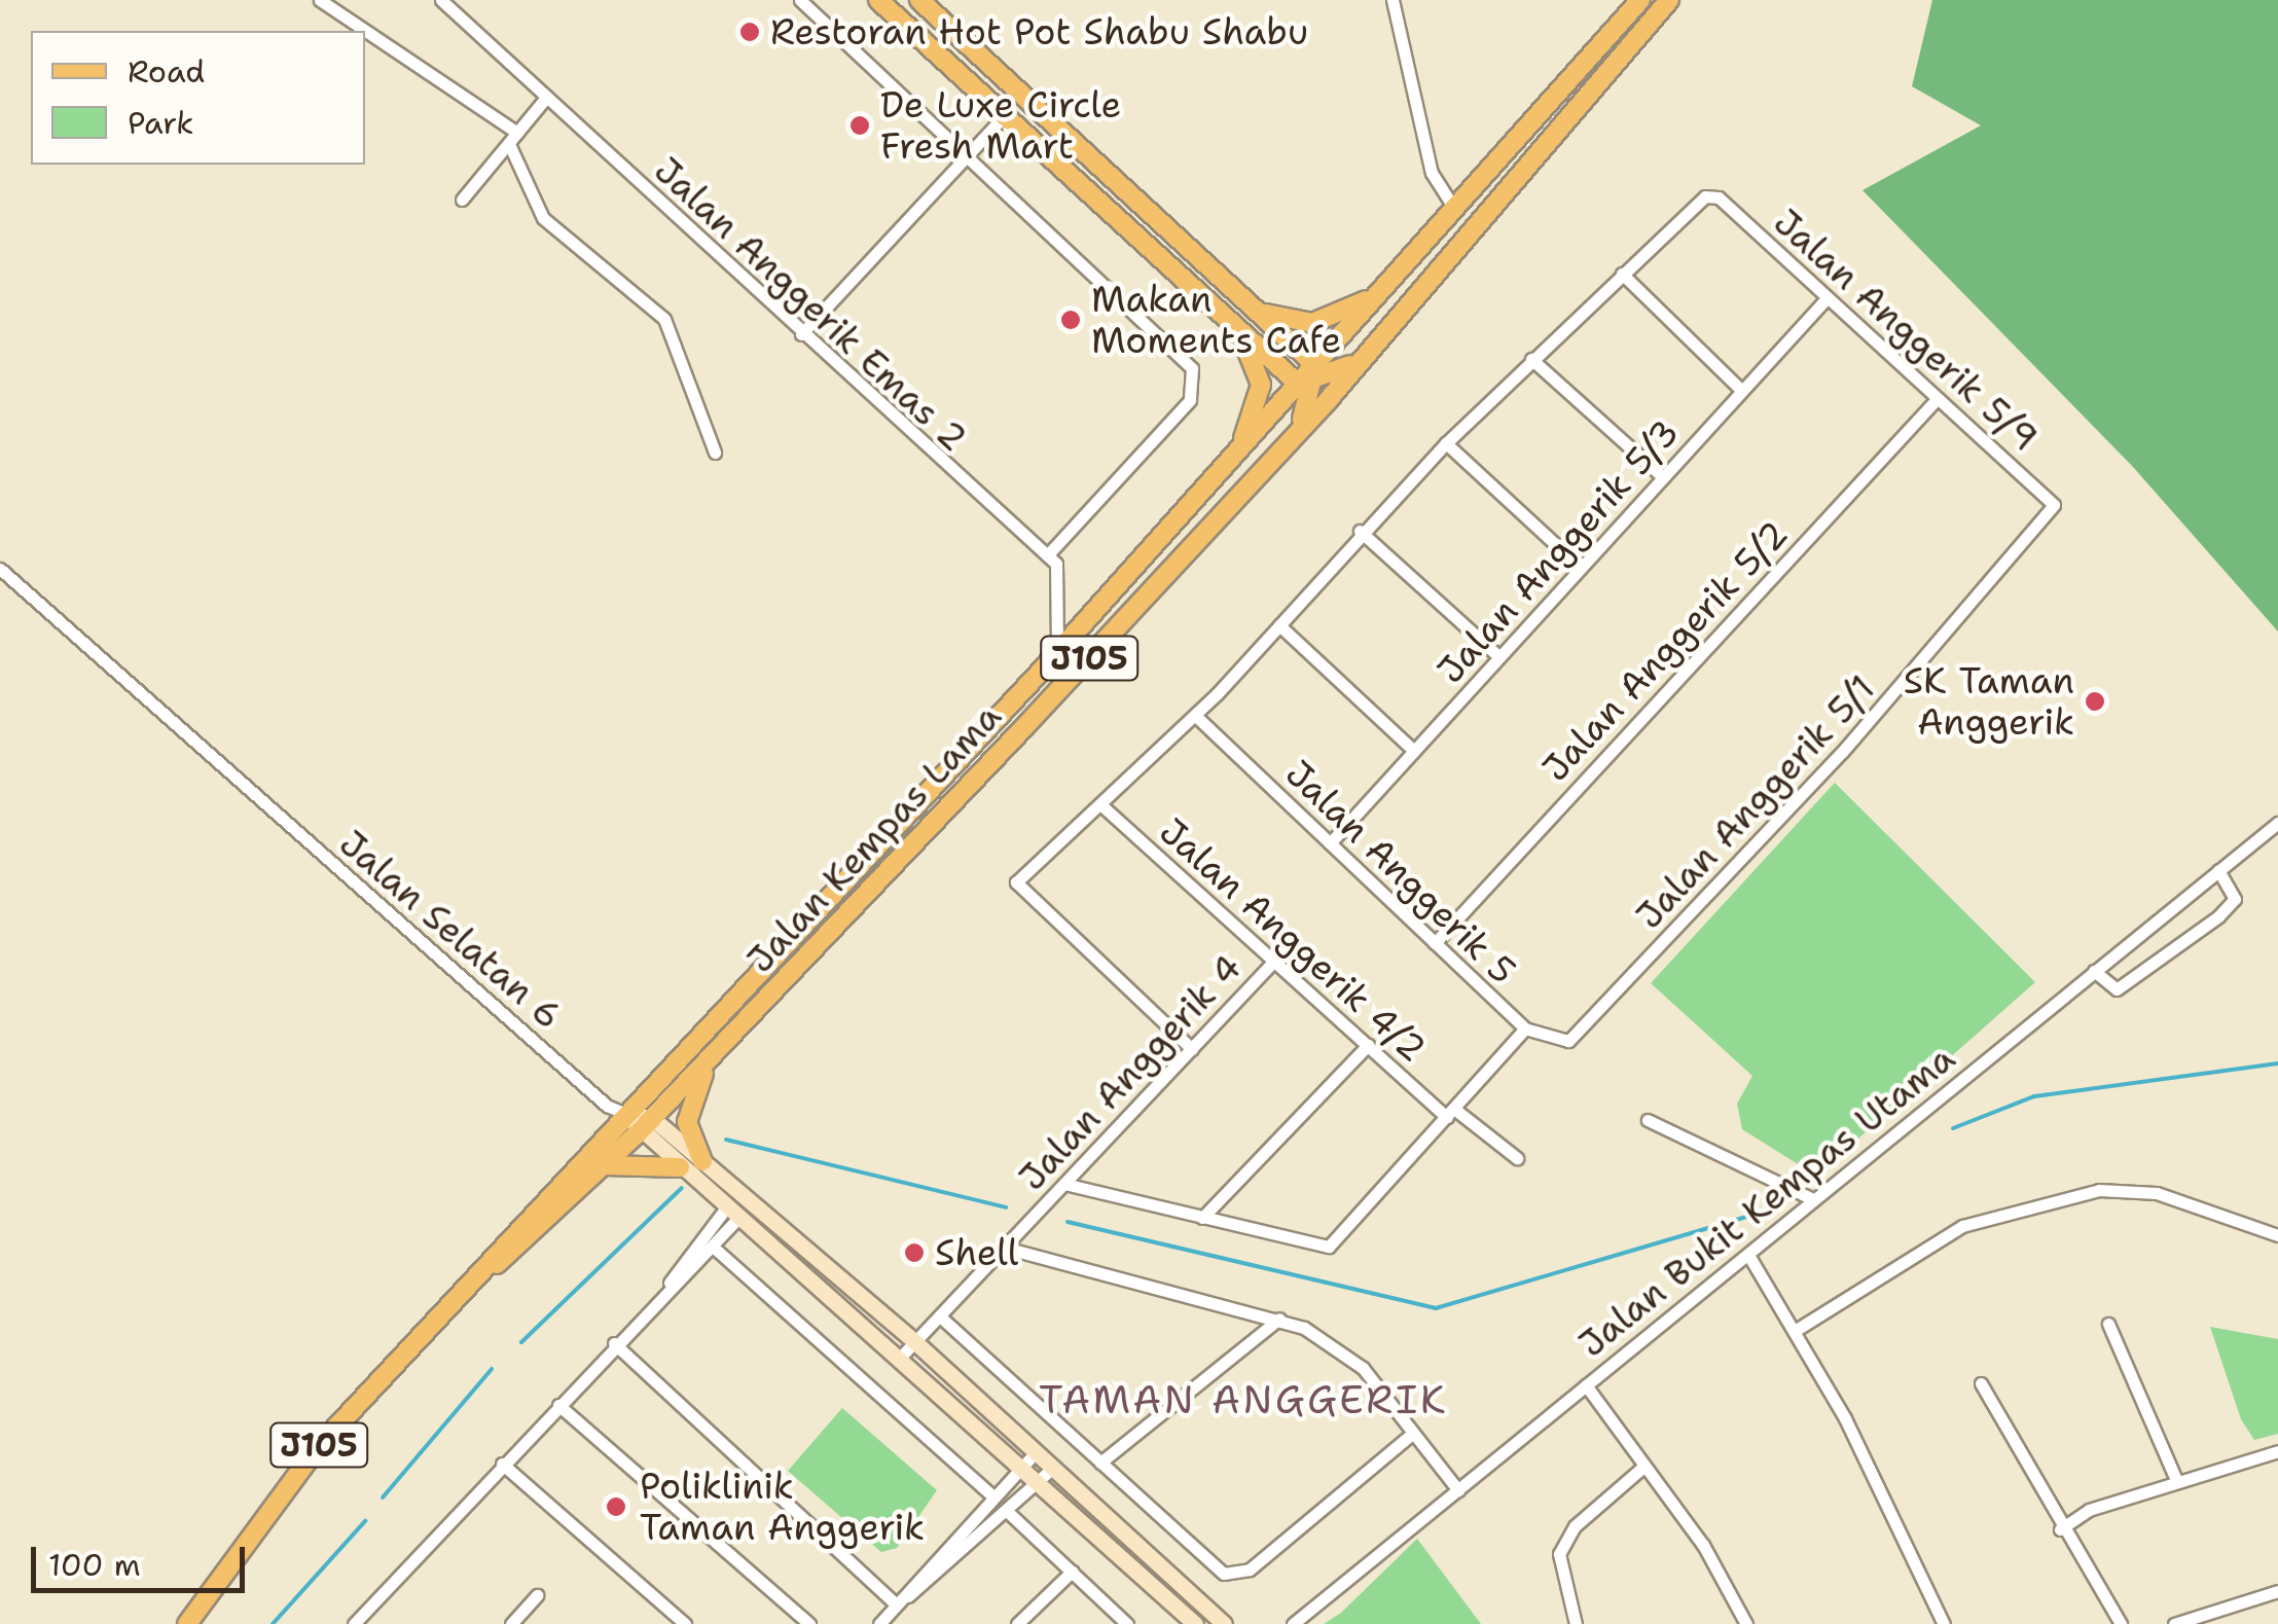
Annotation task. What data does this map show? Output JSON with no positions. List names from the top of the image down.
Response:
{
  "streets": {
    "main road": ["J105", "Jalan Kempas Lama"],
    "street": [
      "Jalan Anggerik Emas 2",
      "Jalan Anggerik 5/9",
      "Jalan Anggerik 5/3",
      "Jalan Anggerik 5/2",
      "Jalan Anggerik 5/1",
      "Jalan Anggerik 5",
      "Jalan Selatan 6",
      "Jalan Anggerik 4/2",
      "Jalan Anggerik 4",
      "Jalan Bukit Kempas Utama"
    ]
  },
  "crossings": [
    ["Jalan Anggerik 5/9", "Jalan Anggerik 5/3"],
    ["Jalan Anggerik 5/9", "Jalan Anggerik 5/2"],
    ["Jalan Anggerik 5/9", "Jalan Anggerik 5/1"],
    ["Jalan Anggerik 5/3", "Jalan Anggerik 5"],
    ["Jalan Anggerik 5/2", "Jalan Anggerik 5"],
    ["Jalan Anggerik 5/1", "Jalan Anggerik 5"],
    ["Jalan Kempas Lama", "Jalan Selatan 6"],
    ["Jalan Anggerik 4/2", "Jalan Anggerik 4"]
  ],
  "districts": ["TAMAN ANGGERIK"],
  "places": [
    "Restoran Hot Pot Shabu Shabu",
    "De Luxe Circle Fresh Mart",
    "Makan Moments Cafe",
    "SK Taman Anggerik",
    "Shell",
    "Poliklinik Taman Anggerik"
  ],
  "legend": ["Road", "Park"],
  "scale_bar": "100 m"
}
